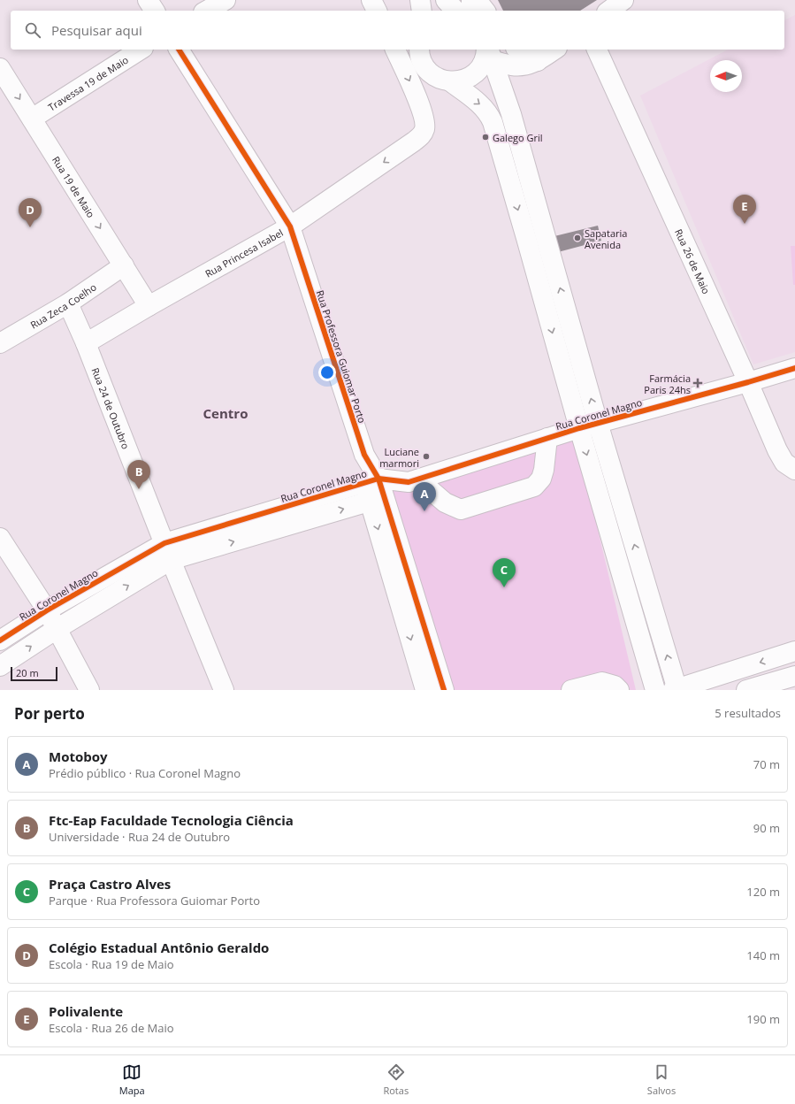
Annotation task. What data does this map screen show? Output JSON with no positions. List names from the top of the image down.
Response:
{
  "streets": {
    "main road": [
      "Travessa 19 de Maio",
      "Rua 19 de Maio",
      "Rua Princesa Isabel",
      "Rua 26 de Maio",
      "Rua Zeca Coelho",
      "Rua Professora Guiomar Porto",
      "Rua 24 de Outubro",
      "Rua Coronel Magno"
    ]
  },
  "crossings": [
    ["Travessa 19 de Maio", "Rua 19 de Maio"],
    ["Rua 19 de Maio", "Rua Princesa Isabel"],
    ["Rua 19 de Maio", "Rua Zeca Coelho"],
    ["Rua Princesa Isabel", "Rua Professora Guiomar Porto"],
    ["Rua Princesa Isabel", "Rua 24 de Outubro"],
    ["Rua 26 de Maio", "Rua Coronel Magno"],
    ["Rua Zeca Coelho", "Rua 24 de Outubro"],
    ["Rua Professora Guiomar Porto", "Rua Coronel Magno"],
    ["Rua 24 de Outubro", "Rua Coronel Magno"]
  ],
  "one_way": ["Rua 19 de Maio", "Rua Princesa Isabel"],
  "districts": ["Centro"],
  "places": {
    "other": ["Galego Gril", "Sapataria Avenida", "Luciane marmori"],
    "health": ["Farmácia Paris 24hs"]
  },
  "scale_bar": "20 m",
  "north": "left",
  "page": {
    "search": "Pesquisar aqui",
    "pins": [
      "E",
      "D",
      "B",
      "A",
      "C"
    ],
    "scale": "20 m",
    "heading": ["Por perto", "5 resultados"],
    "list": [
      {
        "mark": "A",
        "name": "Motoboy",
        "note": "Prédio público · Rua Coronel Magno",
        "value": "70 m"
      },
      {
        "mark": "B",
        "name": "Ftc-Eap Faculdade Tecnologia Ciência",
        "note": "Universidade · Rua 24 de Outubro",
        "value": "90 m"
      },
      {
        "mark": "C",
        "name": "Praça Castro Alves",
        "note": "Parque · Rua Professora Guiomar Porto",
        "value": "120 m"
      },
      {
        "mark": "D",
        "name": "Colégio Estadual Antônio Geraldo",
        "note": "Escola · Rua 19 de Maio",
        "value": "140 m"
      },
      {
        "mark": "E",
        "name": "Polivalente",
        "note": "Escola · Rua 26 de Maio",
        "value": "190 m"
      }
    ],
    "nav": ["Mapa", "Rotas", "Salvos"]
  }
}
